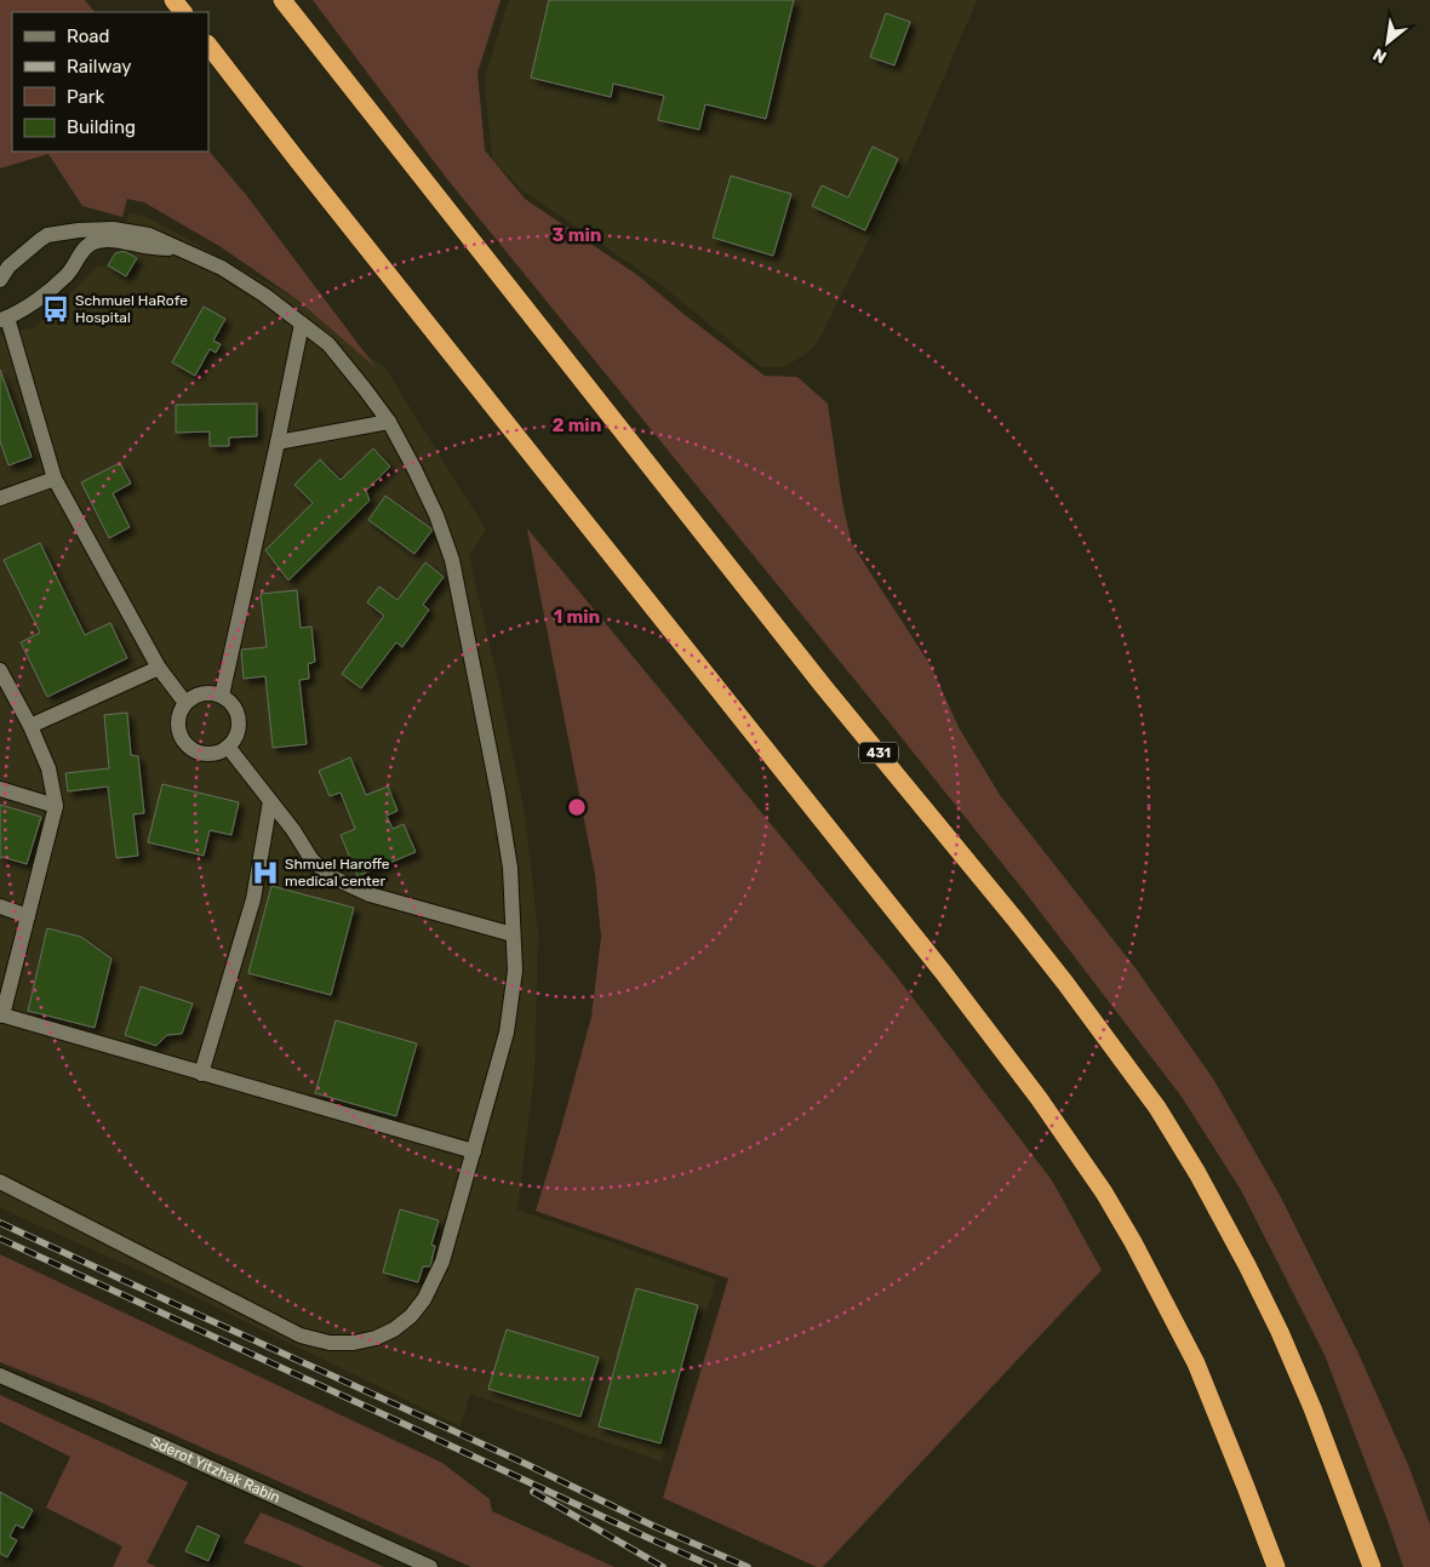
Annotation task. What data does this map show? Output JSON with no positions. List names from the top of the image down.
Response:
{
  "streets": {
    "highway": ["431"],
    "street": ["Sderot Yitzhak Rabin"]
  },
  "places": {
    "bus stop": ["Schmuel HaRofe Hospital"],
    "hospital": ["Shmuel Haroffe medical center"]
  },
  "legend": [
    "Road",
    "Railway",
    "Park",
    "Building"
  ],
  "north": "bottom left",
  "rings": ["3 min", "2 min", "1 min"]
}
